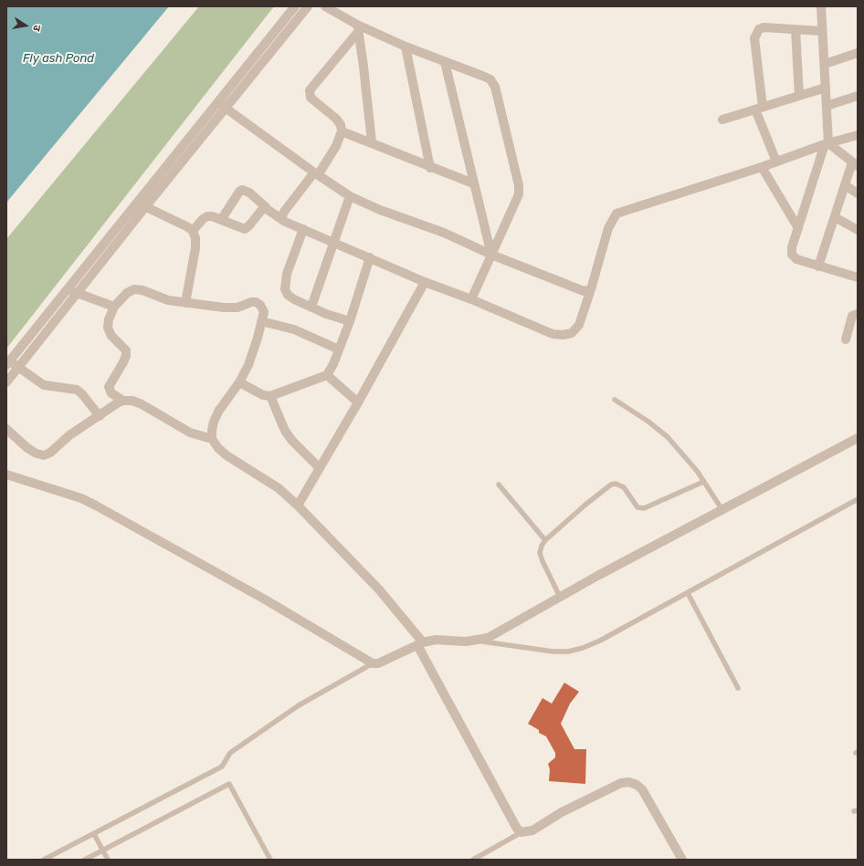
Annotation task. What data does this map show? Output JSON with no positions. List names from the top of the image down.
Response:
{
  "water": ["Fly ash Pond"],
  "north": "right"
}
